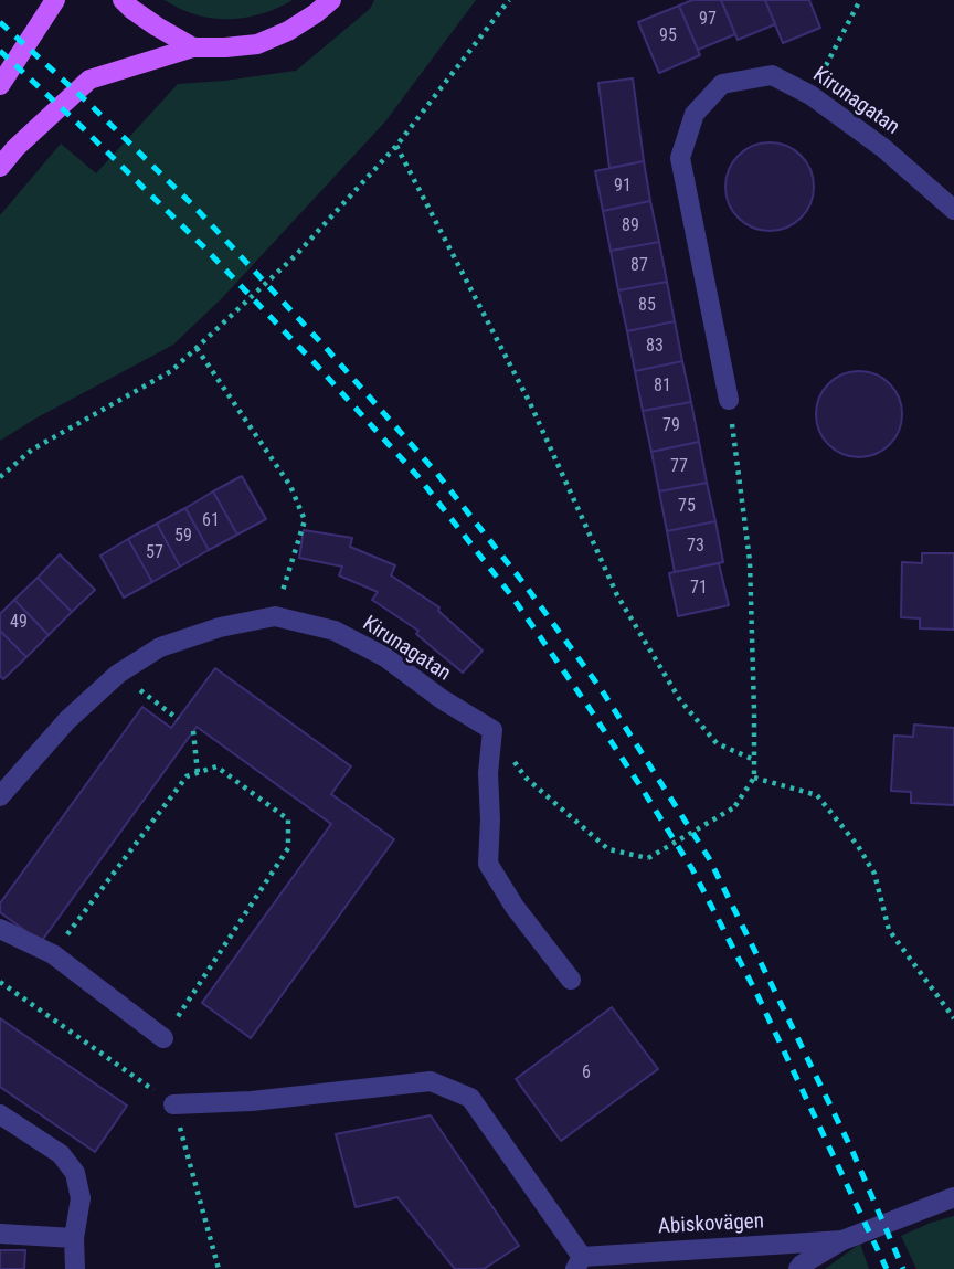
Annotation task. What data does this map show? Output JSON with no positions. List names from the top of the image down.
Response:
{
  "streets": {
    "street": ["Kirunagatan", "Abiskovägen"]
  },
  "house_numbers": [
    "97",
    "95",
    "91",
    "89",
    "87",
    "85",
    "83",
    "81",
    "79",
    "77",
    "75",
    "61",
    "59",
    "73",
    "57",
    "71",
    "49",
    "6"
  ]
}
